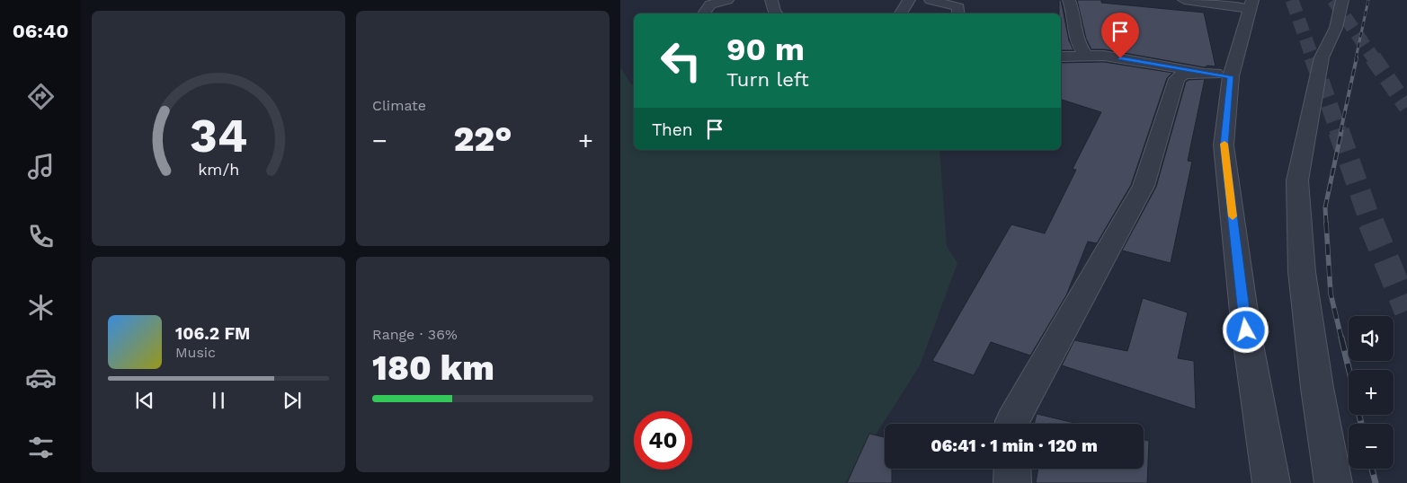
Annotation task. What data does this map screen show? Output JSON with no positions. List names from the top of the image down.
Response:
{
  "page": {
    "tabs": "06:40",
    "tile": [
      "Climate",
      ["Range · 36%", "180 km"]
    ],
    "turn": ["90 m", "Turn left"],
    "then": "Then",
    "heat": ["−", "22°", "+"],
    "song": ["106.2 FM", "Music"],
    "map_buttons": ["+", "−"],
    "limit": "40",
    "trip": "06:41 · 1 min · 120 m",
    "gauge": ["34", "km/h"]
  }
}
